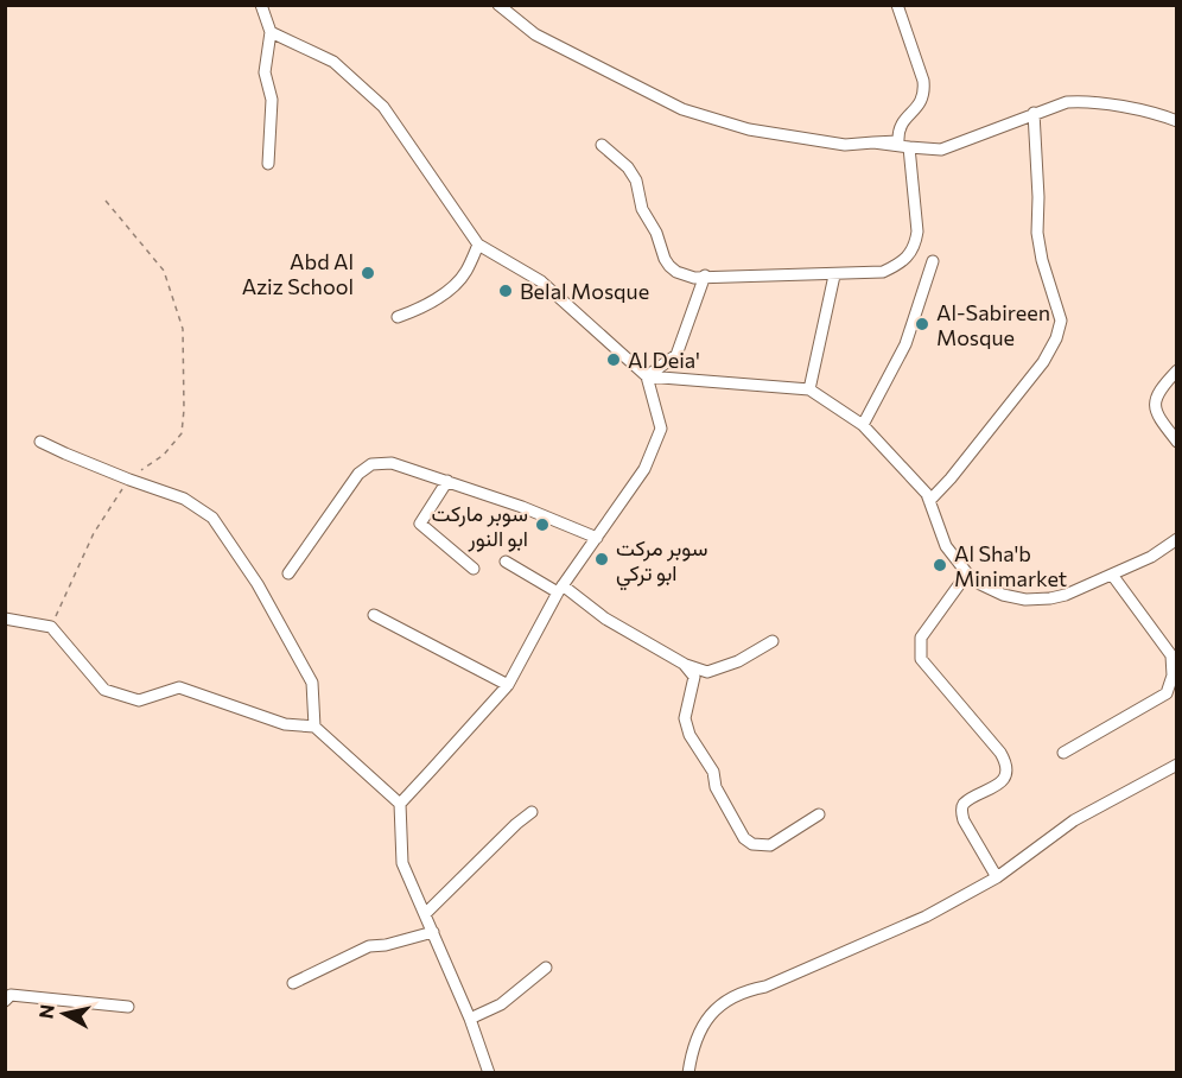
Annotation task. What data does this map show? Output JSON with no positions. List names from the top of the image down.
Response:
{
  "places": [
    "Abd Al Aziz School",
    "Belal Mosque",
    "Al-Sabireen Mosque",
    "Al Deia'",
    "سوبر ماركت ابو النور",
    "سوبر مركت ابو تركي",
    "Al Sha'b Minimarket"
  ],
  "north": "left"
}
